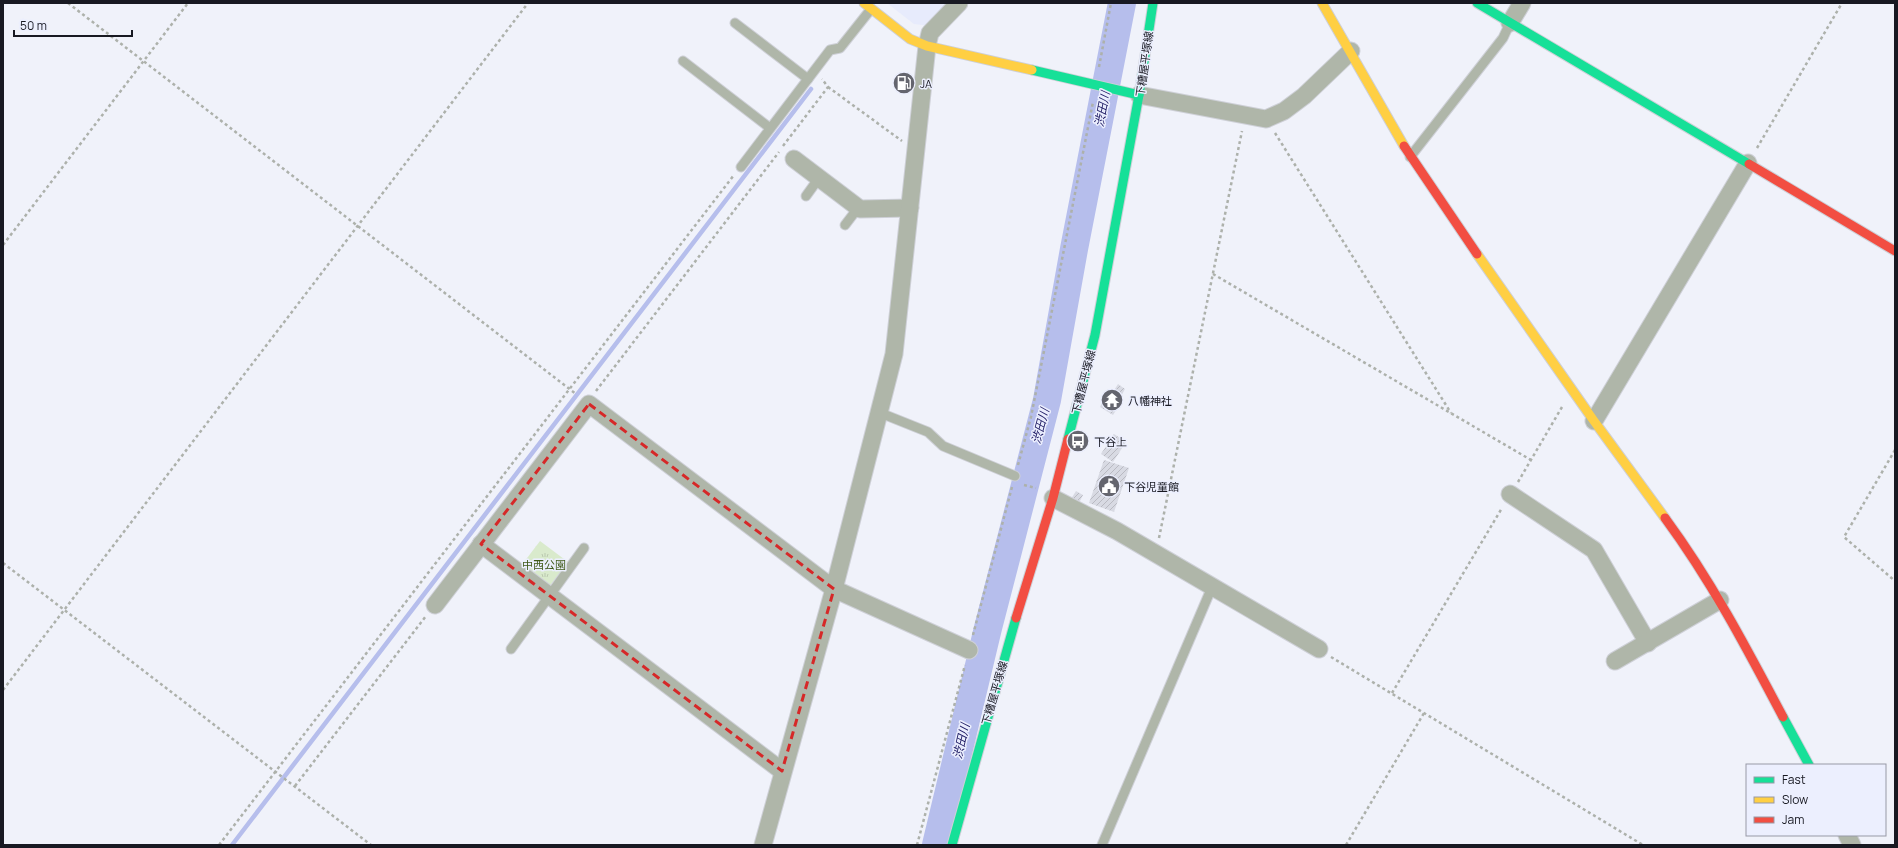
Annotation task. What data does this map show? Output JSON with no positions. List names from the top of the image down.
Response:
{
  "streets": {
    "street": ["下糟屋平塚線"]
  },
  "water": ["渋田川"],
  "parks": ["中西公園"],
  "places": {
    "fuel station": ["JA"],
    "temple": ["八幡神社"],
    "bus stop": ["下谷上"],
    "public building": ["下谷児童館"]
  },
  "legend": ["Fast", "Slow", "Jam"],
  "scale_bar": "50 m"
}
